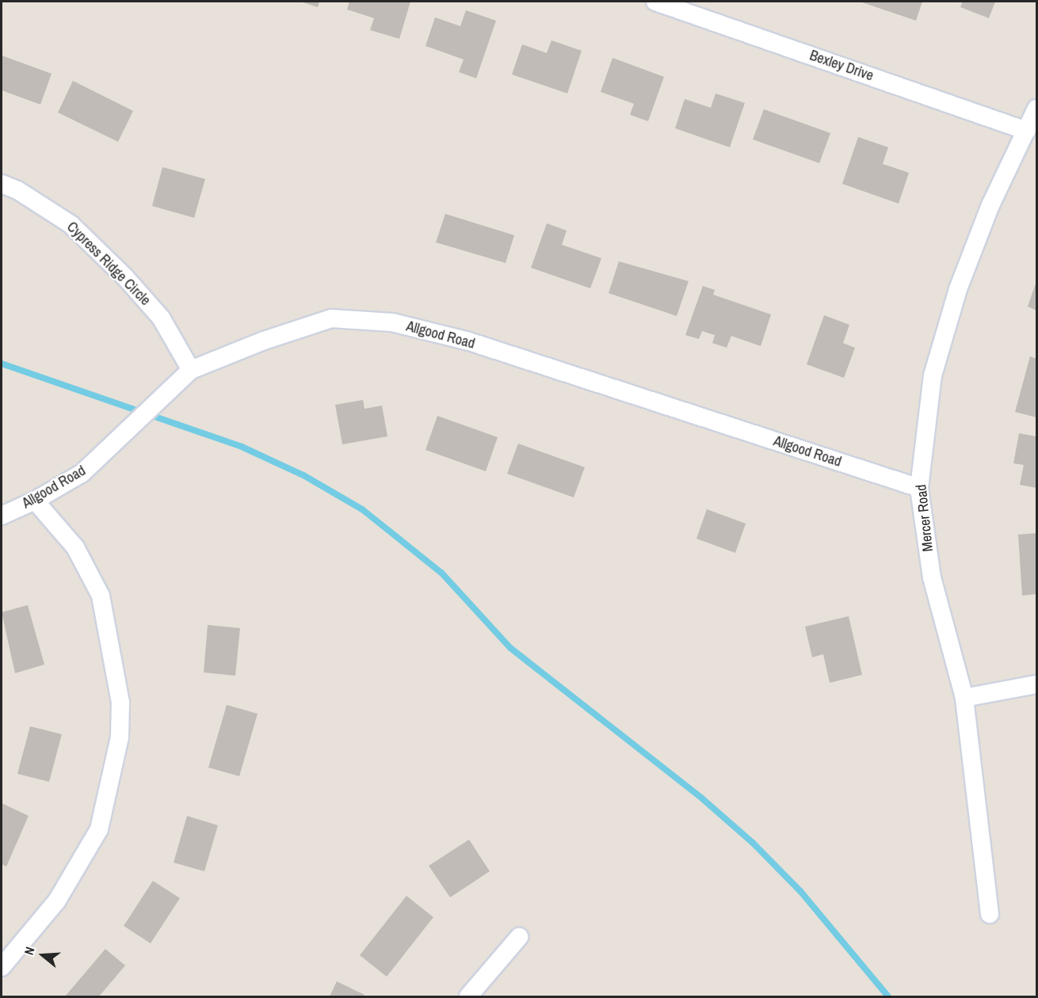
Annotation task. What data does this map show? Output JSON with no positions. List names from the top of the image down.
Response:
{
  "streets": {
    "street": [
      "Bexley Drive",
      "Cypress Ridge Circle",
      "Allgood Road",
      "Mercer Road"
    ]
  },
  "crossings": [
    ["Bexley Drive", "Mercer Road"],
    ["Cypress Ridge Circle", "Allgood Road"],
    ["Allgood Road", "Mercer Road"]
  ],
  "north": "left"
}
